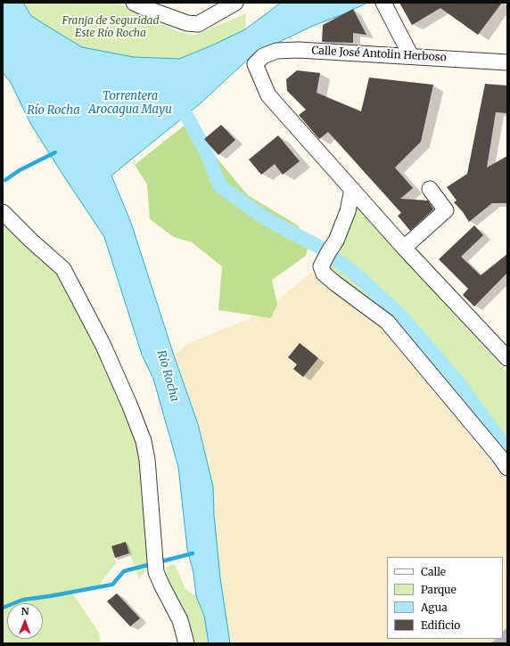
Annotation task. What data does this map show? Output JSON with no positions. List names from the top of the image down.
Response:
{
  "streets": {
    "street": ["Calle José Antolin Herboso"]
  },
  "water": ["Torrentera Arocagua Mayu", "Río Rocha"],
  "parks": ["Franja de Seguridad Este Río Rocha"],
  "legend": [
    "Calle",
    "Parque",
    "Agua",
    "Edificio"
  ],
  "north": "top"
}
